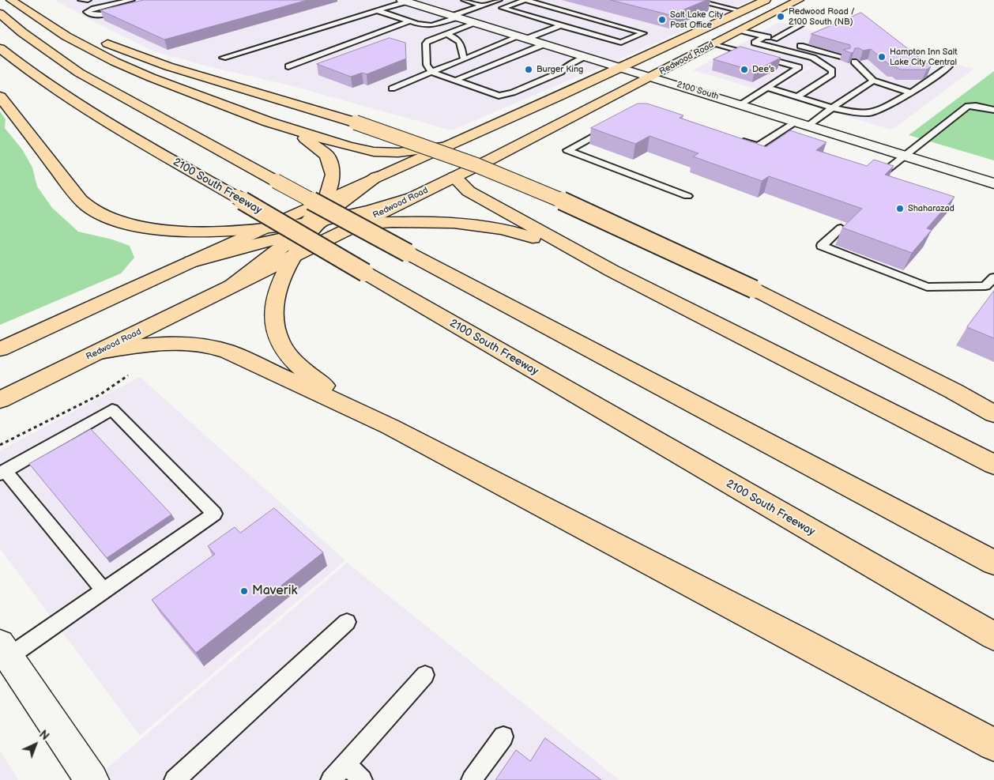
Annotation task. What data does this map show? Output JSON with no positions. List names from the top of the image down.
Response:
{
  "streets": {
    "main road": ["Redwood Road", "2100 South Freeway"],
    "street": ["2100 South"]
  },
  "crossings": [
    ["Redwood Road", "2100 South"]
  ],
  "places": [
    "Redwood Road / 2100 South (NB)",
    "Salt Lake City Post Office",
    "Hampton Inn Salt Lake City Central",
    "Burger King",
    "Dee's",
    "Shaharazad",
    "Maverik"
  ],
  "north": "top right"
}
